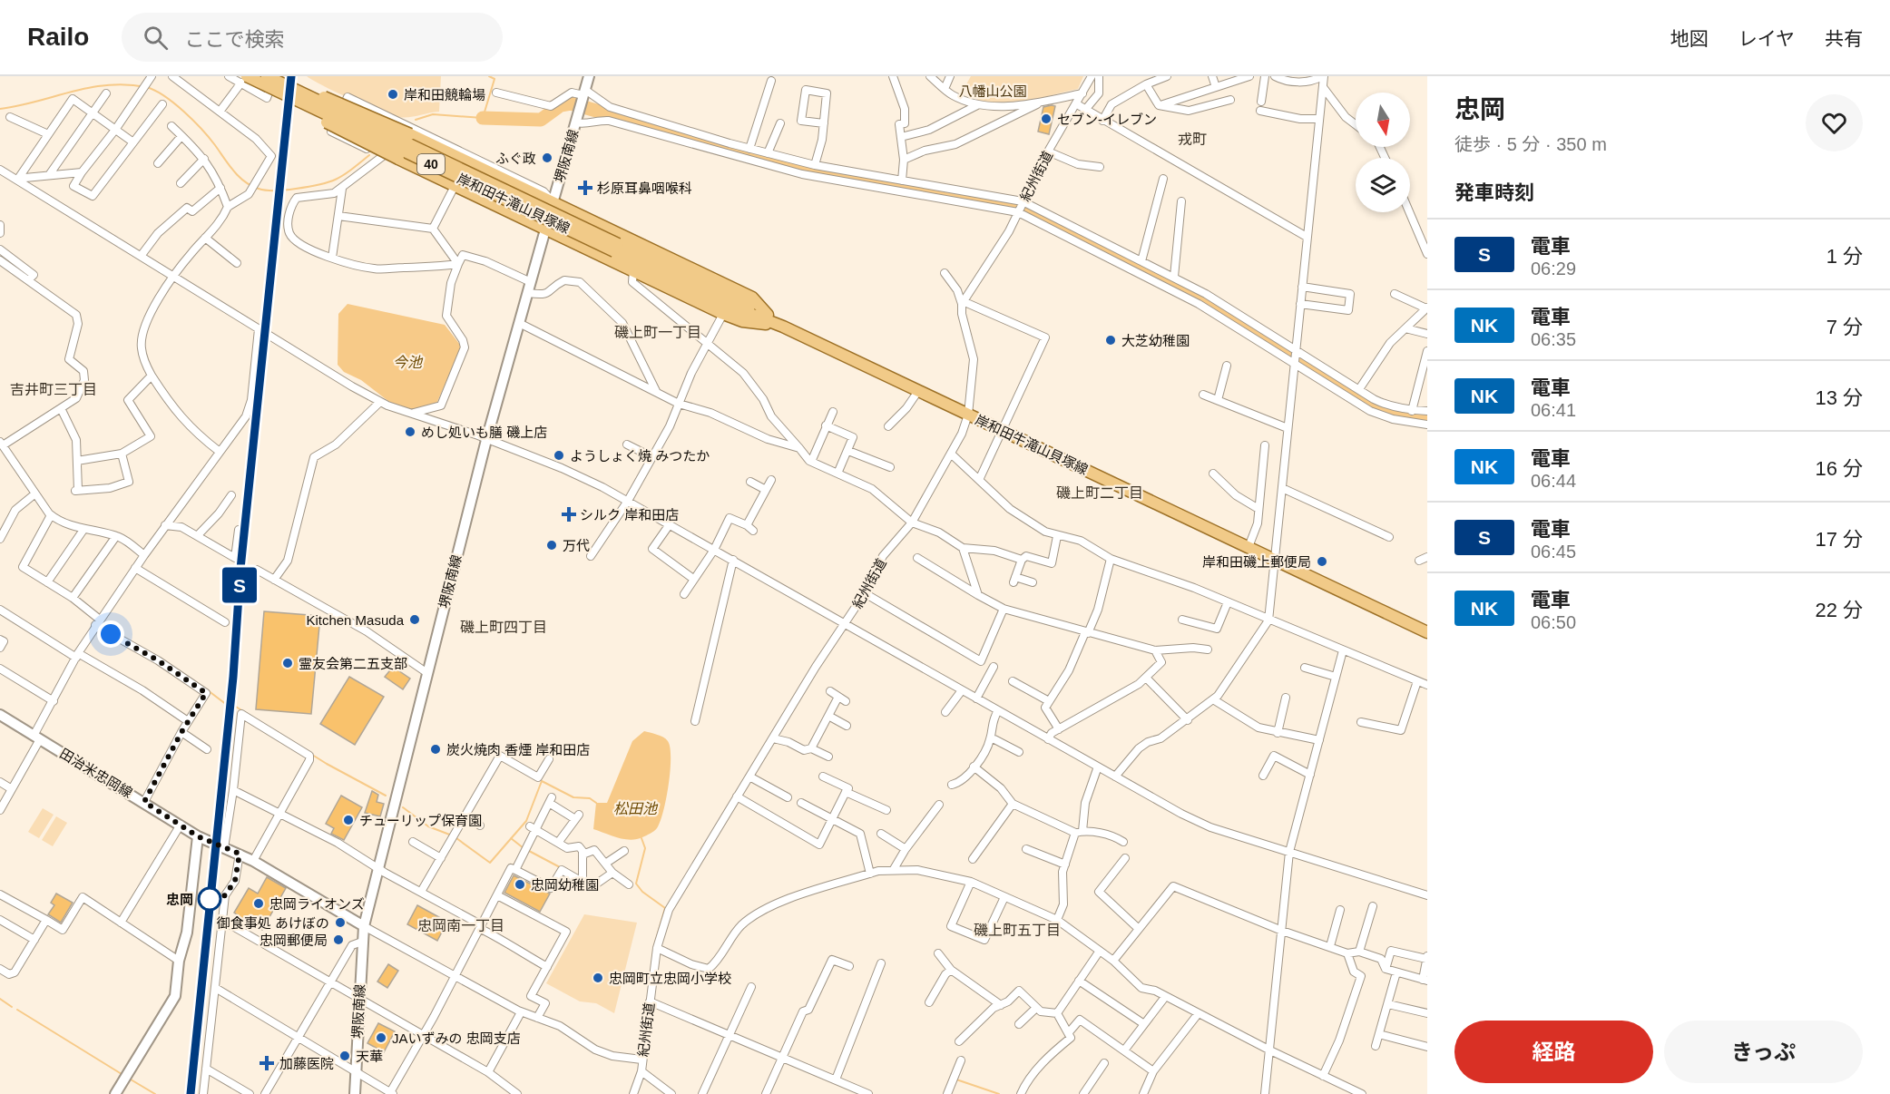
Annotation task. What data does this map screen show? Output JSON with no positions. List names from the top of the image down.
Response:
{
  "streets": {
    "main road": [
      "堺阪南線",
      "40",
      "岸和田牛滝山貝塚線",
      "田治米忠岡線"
    ],
    "street": ["紀州街道"]
  },
  "crossings": [
    ["堺阪南線", "田治米忠岡線"],
    ["紀州街道", "岸和田牛滝山貝塚線"]
  ],
  "districts": [
    "戎町",
    "磯上町一丁目",
    "吉井町三丁目",
    "磯上町二丁目",
    "磯上町四丁目",
    "忠岡南一丁目",
    "磯上町五丁目"
  ],
  "water": ["今池", "松田池"],
  "parks": ["八幡山公園"],
  "places": {
    "other": [
      "岸和田競輪場",
      "セブン-イレブン",
      "ふぐ政",
      "大芝幼稚園",
      "めし処いも膳 磯上店",
      "ようしょく焼 みつたか",
      "万代",
      "岸和田磯上郵便局",
      "Kitchen Masuda",
      "霊友会第二五支部",
      "炭火焼肉 香煙 岸和田店",
      "チューリップ保育園",
      "忠岡幼稚園",
      "忠岡",
      "忠岡ライオンズ",
      "御食事処 あけぼの",
      "忠岡郵便局",
      "忠岡町立忠岡小学校",
      "JAいずみの 忠岡支店",
      "天華"
    ],
    "health": ["杉原耳鼻咽喉科", "シルク 岸和田店", "加藤医院"]
  },
  "north": "bottom",
  "page": {
    "header": "Railo",
    "search": "ここで検索",
    "nav": ["地図", "レイヤ", "共有"],
    "on_map": "S",
    "heading": [
      ["忠岡", "徒歩 · 5 分 · 350 m"],
      "発車時刻"
    ],
    "list": [
      {
        "mark": "S",
        "name": "電車",
        "note": "06:29",
        "value": "1 分"
      },
      {
        "mark": "NK",
        "name": "電車",
        "note": "06:35",
        "value": "7 分"
      },
      {
        "mark": "NK",
        "name": "電車",
        "note": "06:41",
        "value": "13 分"
      },
      {
        "mark": "NK",
        "name": "電車",
        "note": "06:44",
        "value": "16 分"
      },
      {
        "mark": "S",
        "name": "電車",
        "note": "06:45",
        "value": "17 分"
      },
      {
        "mark": "NK",
        "name": "電車",
        "note": "06:50",
        "value": "22 分"
      }
    ],
    "buttons": ["経路", "きっぷ"]
  }
}
